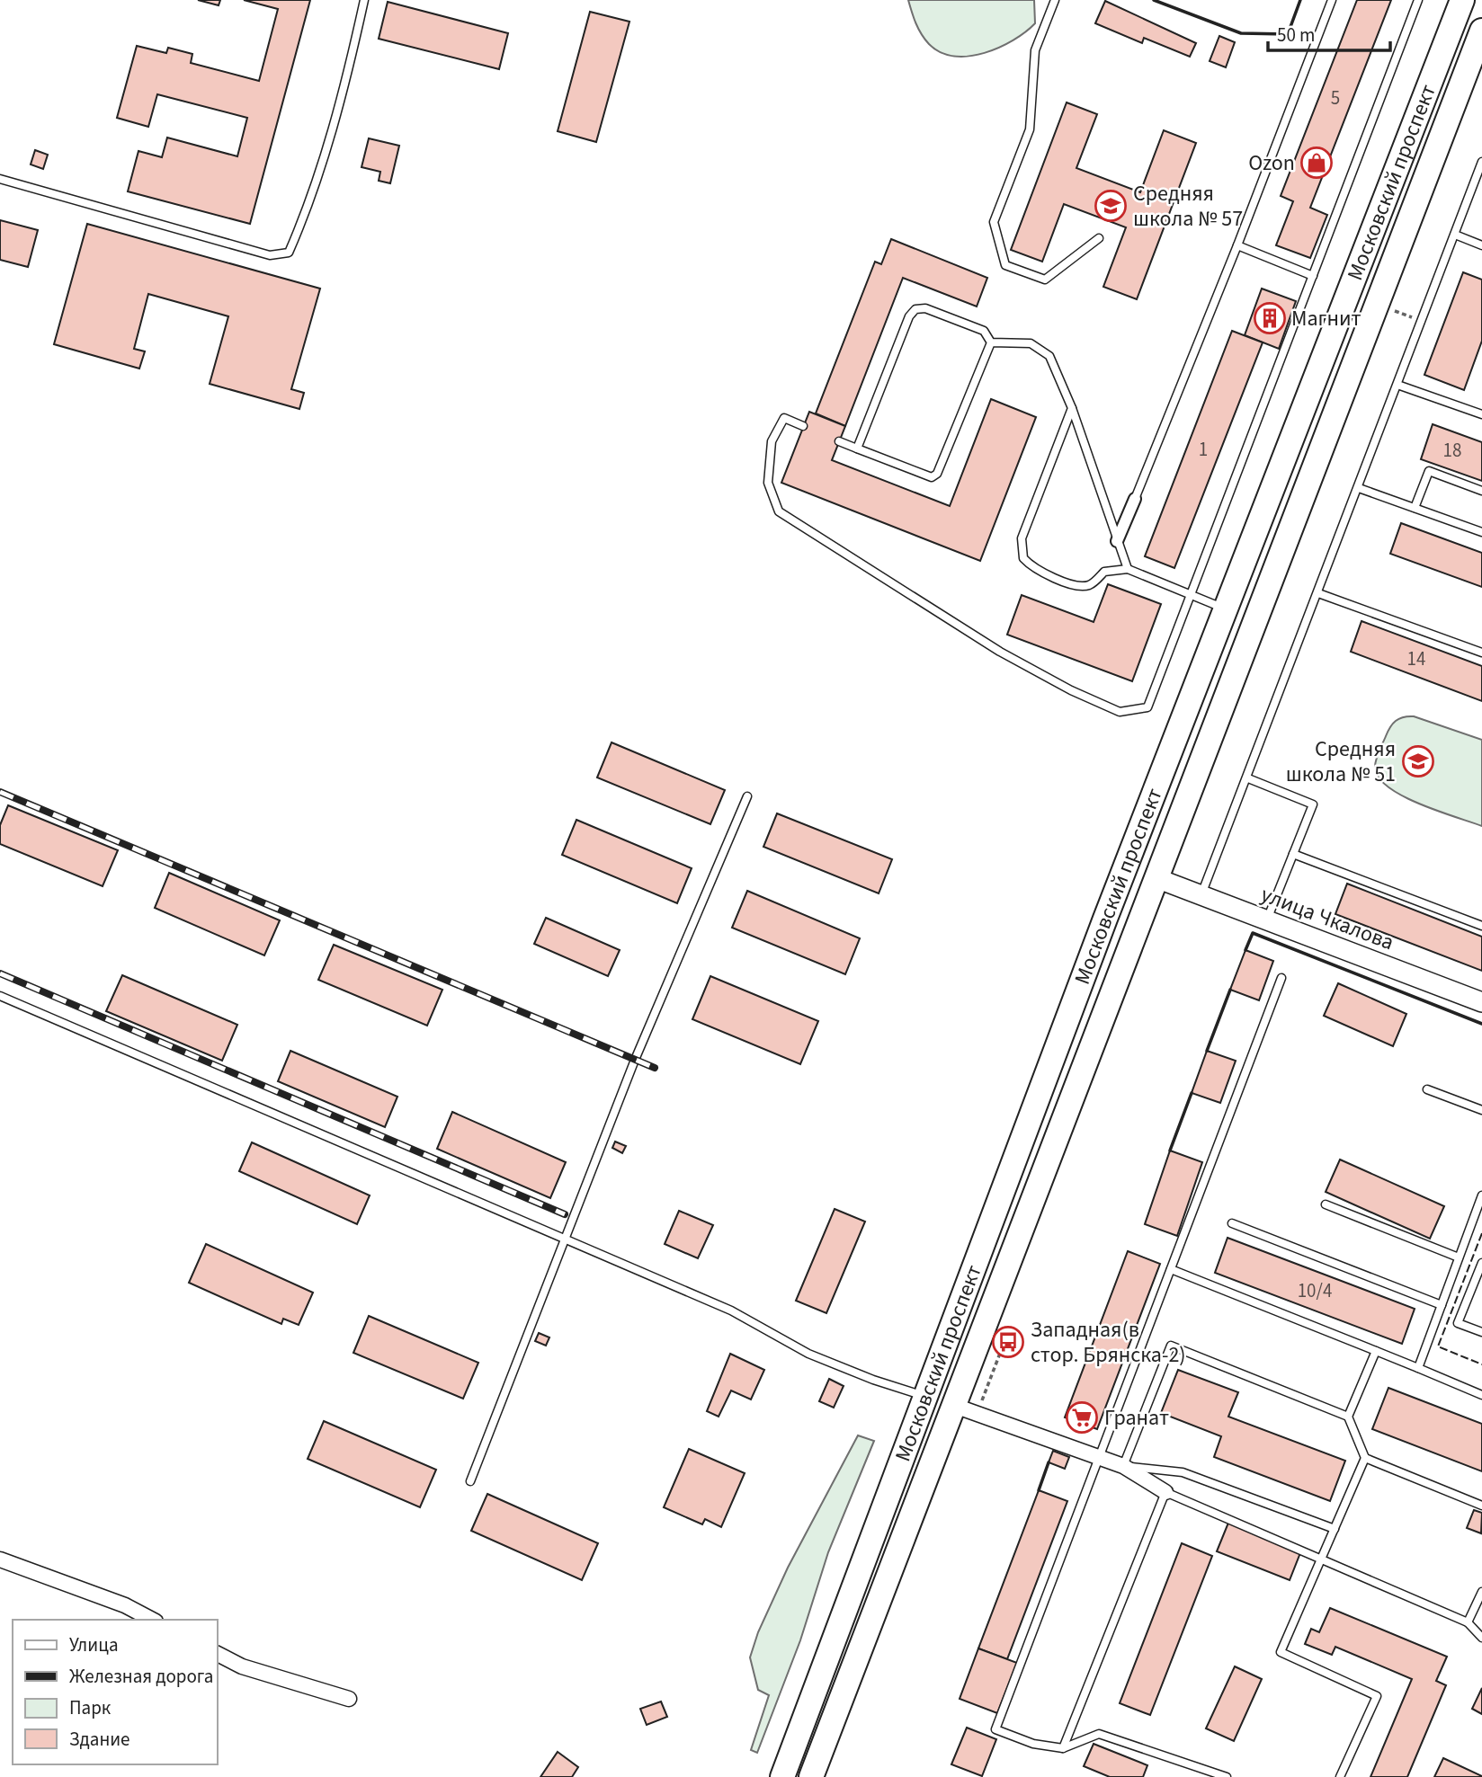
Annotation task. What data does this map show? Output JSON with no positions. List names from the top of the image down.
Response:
{
  "streets": {
    "main road": ["Московский проспект"],
    "street": ["улица Чкалова"]
  },
  "crossings": [
    ["Московский проспект", "улица Чкалова"]
  ],
  "places": {
    "shop": ["Ozon"],
    "school or university": ["Средняя школа № 57", "Средняя школа № 51"],
    "building": ["Магнит"],
    "bus stop": ["Западная(в стор. Брянска-2)"],
    "supermarket": ["Гранат"]
  },
  "house_numbers": [
    "5",
    "1",
    "18",
    "14",
    "10/4"
  ],
  "legend": [
    "Улица",
    "Железная дорога",
    "Парк",
    "Здание"
  ],
  "scale_bar": "50 m"
}
